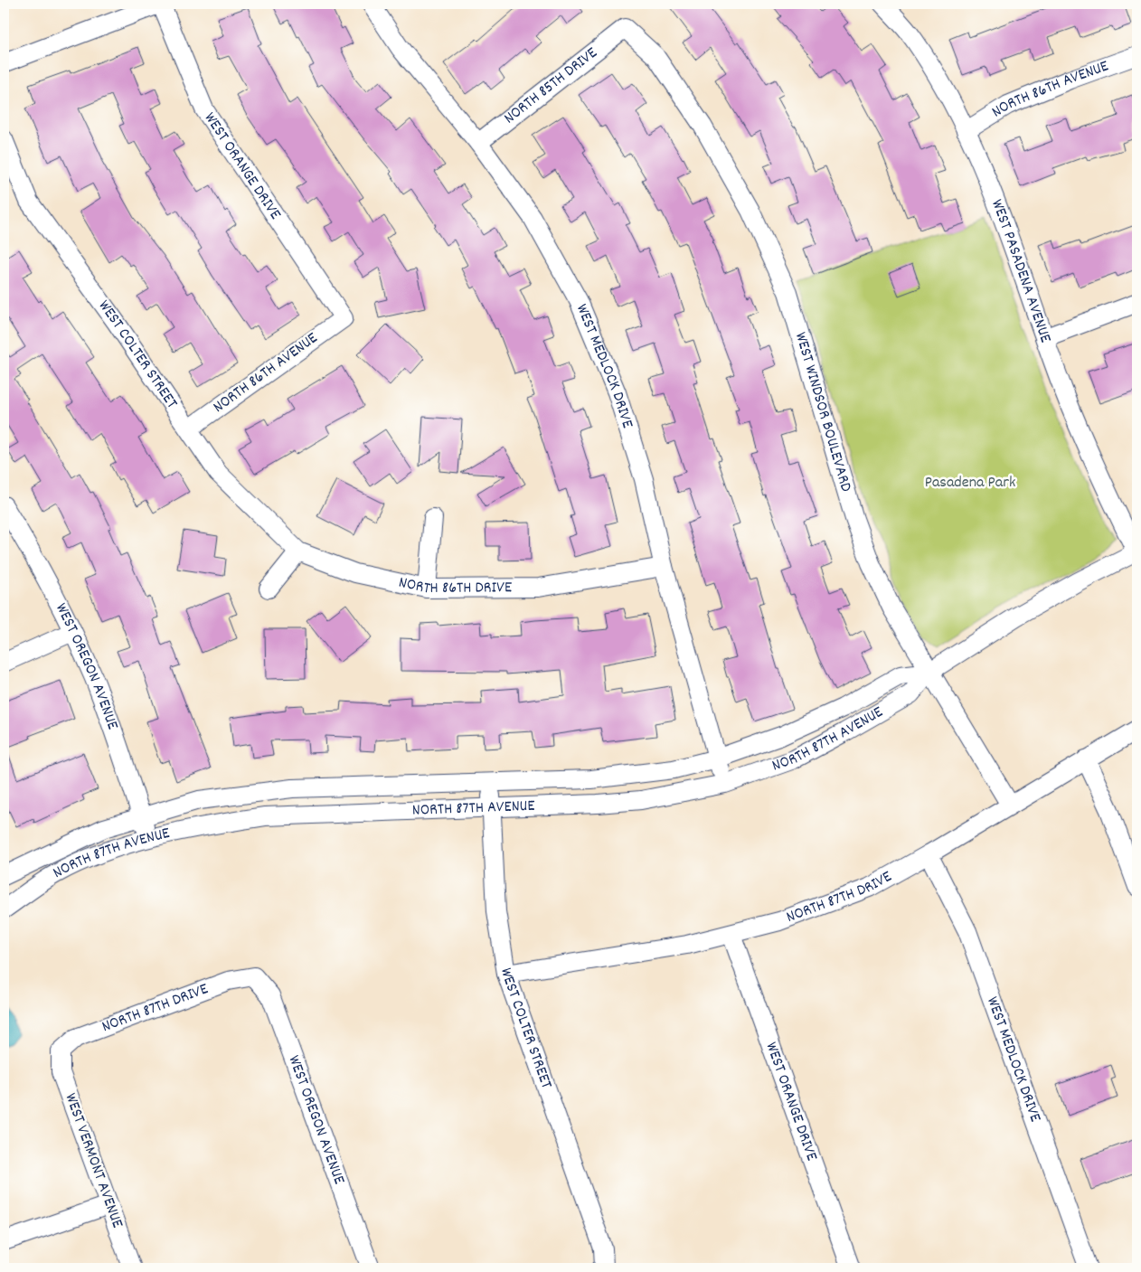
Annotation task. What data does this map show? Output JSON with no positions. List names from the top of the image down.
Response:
{
  "streets": {
    "street": [
      "NORTH 85TH DRIVE",
      "NORTH 86TH AVENUE",
      "WEST ORANGE DRIVE",
      "WEST PASADENA AVENUE",
      "WEST COLTER STREET",
      "WEST MEDLOCK DRIVE",
      "WEST WINDSOR BOULEVARD",
      "NORTH 86TH DRIVE",
      "WEST OREGON AVENUE",
      "NORTH 87TH AVENUE",
      "NORTH 87TH DRIVE",
      "WEST VERMONT AVENUE"
    ]
  },
  "crossings": [
    ["NORTH 85TH DRIVE", "WEST MEDLOCK DRIVE"],
    ["NORTH 85TH DRIVE", "WEST WINDSOR BOULEVARD"],
    ["NORTH 86TH AVENUE", "WEST ORANGE DRIVE"],
    ["NORTH 86TH AVENUE", "WEST PASADENA AVENUE"],
    ["NORTH 86TH AVENUE", "WEST COLTER STREET"],
    ["WEST ORANGE DRIVE", "NORTH 87TH DRIVE"],
    ["WEST PASADENA AVENUE", "NORTH 87TH AVENUE"],
    ["WEST COLTER STREET", "NORTH 86TH DRIVE"],
    ["WEST COLTER STREET", "NORTH 87TH AVENUE"],
    ["WEST COLTER STREET", "NORTH 87TH DRIVE"],
    ["WEST MEDLOCK DRIVE", "NORTH 86TH DRIVE"],
    ["WEST MEDLOCK DRIVE", "NORTH 87TH AVENUE"],
    ["WEST MEDLOCK DRIVE", "NORTH 87TH DRIVE"],
    ["WEST WINDSOR BOULEVARD", "NORTH 87TH AVENUE"],
    ["WEST WINDSOR BOULEVARD", "NORTH 87TH DRIVE"],
    ["WEST OREGON AVENUE", "NORTH 87TH AVENUE"],
    ["WEST OREGON AVENUE", "NORTH 87TH DRIVE"],
    ["NORTH 87TH DRIVE", "WEST VERMONT AVENUE"]
  ],
  "parks": ["Pasadena Park"]
}
